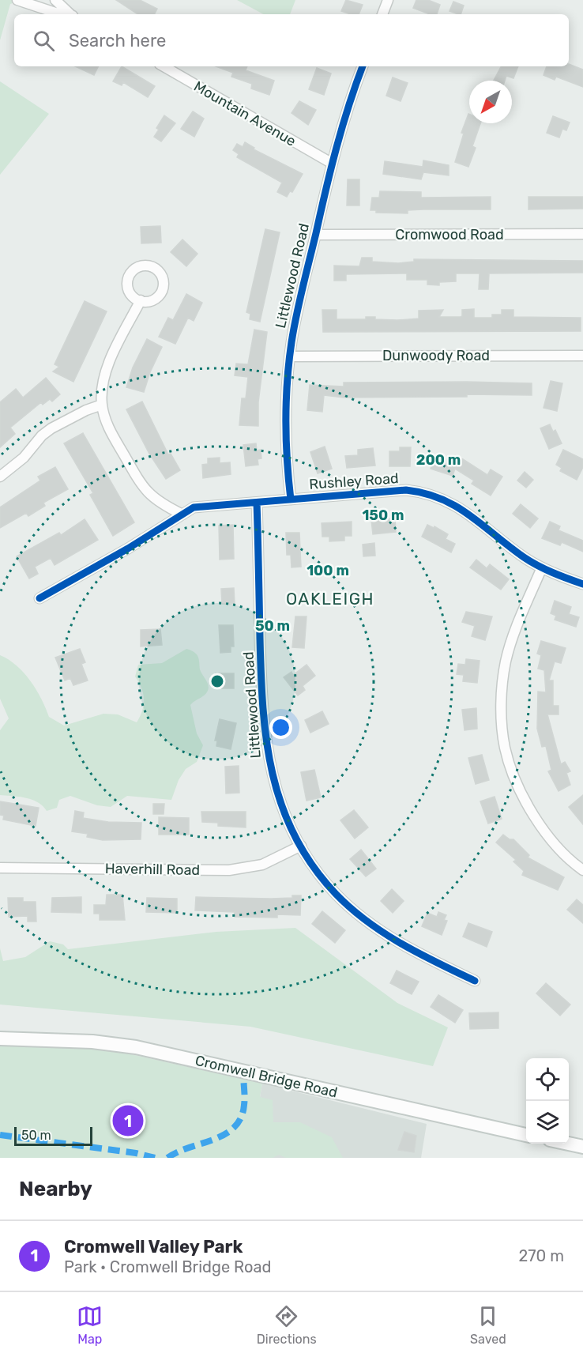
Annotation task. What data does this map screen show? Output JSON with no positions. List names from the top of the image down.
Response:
{
  "streets": {
    "main road": ["Cromwell Bridge Road"],
    "street": [
      "Mountain Avenue",
      "Cromwood Road",
      "Littlewood Road",
      "Dunwoody Road",
      "Rushley Road",
      "Haverhill Road"
    ]
  },
  "crossings": [
    ["Mountain Avenue", "Littlewood Road"],
    ["Cromwood Road", "Littlewood Road"],
    ["Littlewood Road", "Dunwoody Road"],
    ["Littlewood Road", "Rushley Road"],
    ["Littlewood Road", "Haverhill Road"]
  ],
  "districts": ["OAKLEIGH"],
  "scale_bar": "50 m",
  "north": "bottom left",
  "page": {
    "search": "Search here",
    "pins": "1",
    "scale": "50 m",
    "heading": "Nearby",
    "list": [
      {
        "mark": "1",
        "name": "Cromwell Valley Park",
        "note": "Park · Cromwell Bridge Road",
        "value": "270 m"
      }
    ],
    "nav": ["Map", "Directions", "Saved"]
  },
  "rings": [
    "200 m",
    "150 m",
    "100 m",
    "50 m"
  ]
}
